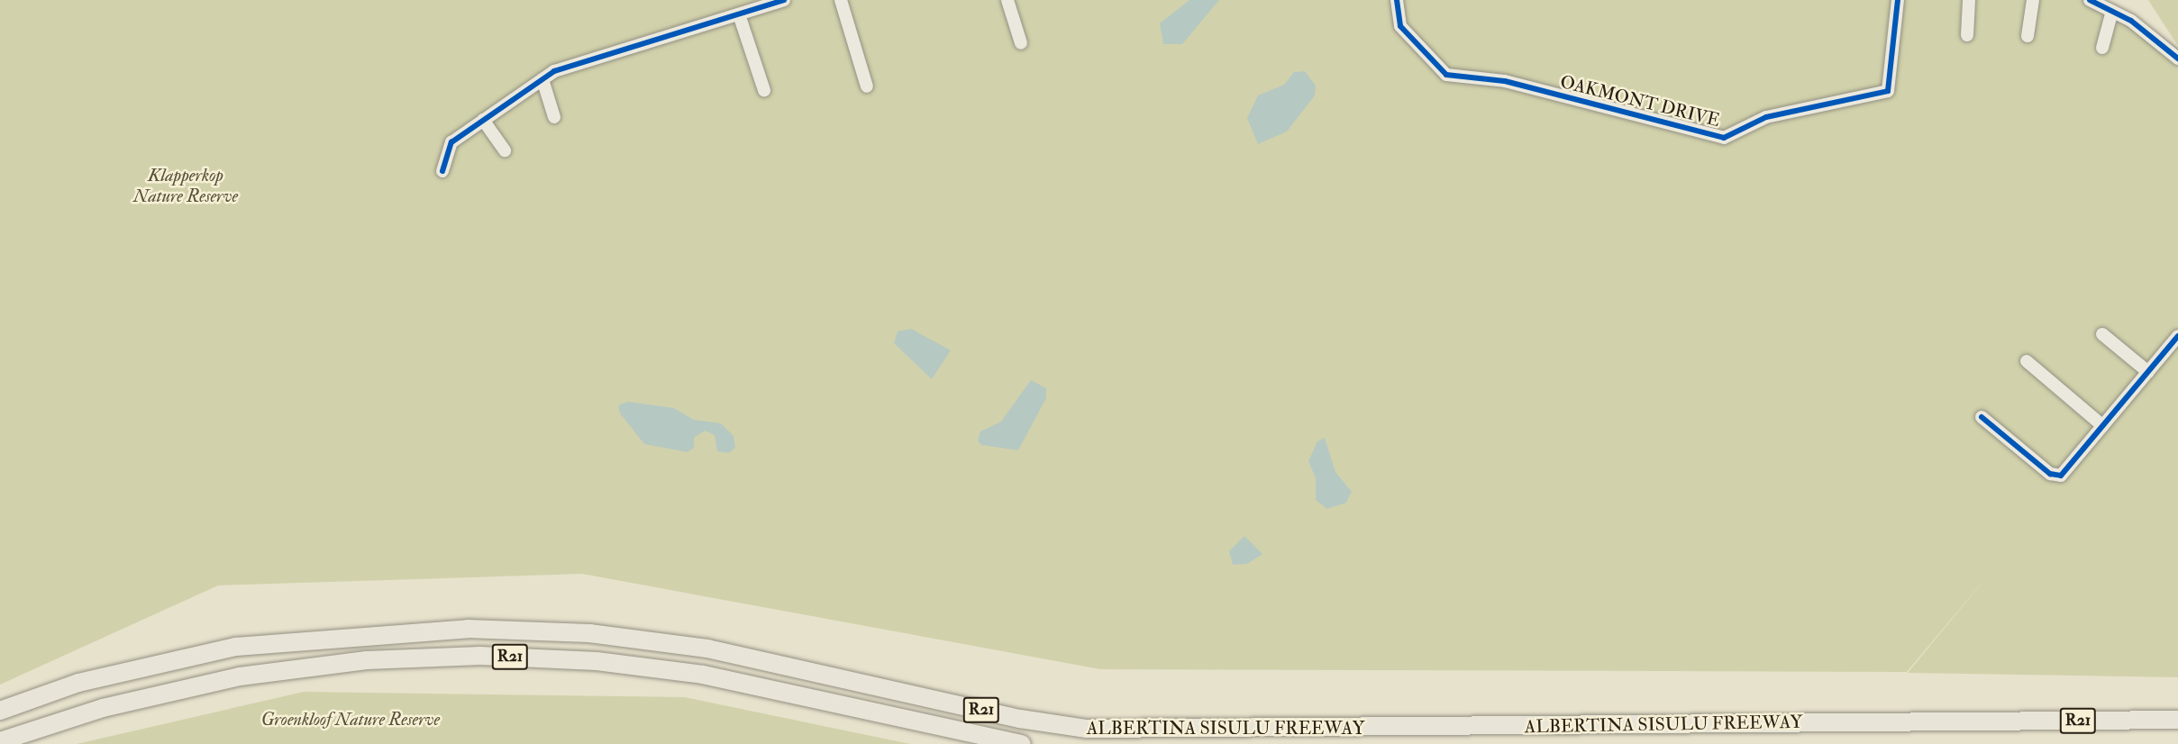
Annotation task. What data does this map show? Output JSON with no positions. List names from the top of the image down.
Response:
{
  "streets": {
    "highway": ["R21", "ALBERTINA SISULU FREEWAY"],
    "street": ["OAKMONT DRIVE"]
  },
  "parks": ["Klapperkop Nature Reserve", "Groenkloof Nature Reserve"]
}
